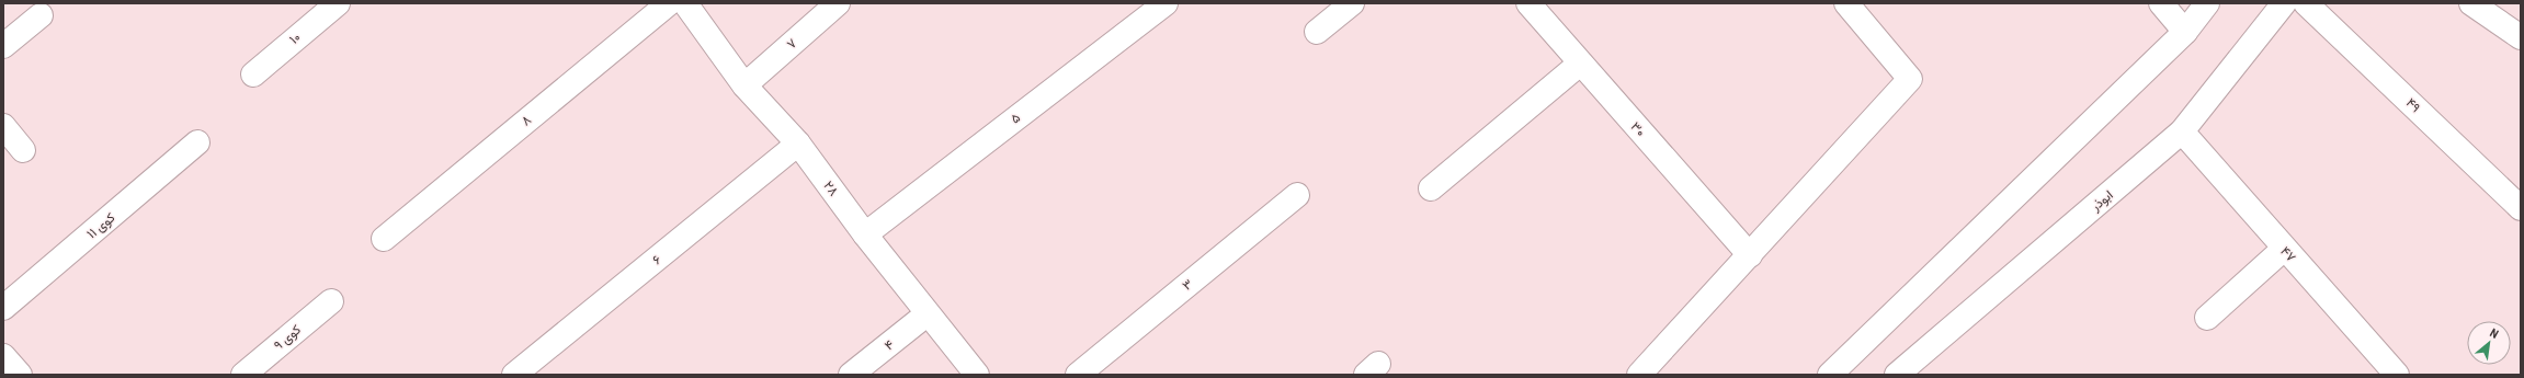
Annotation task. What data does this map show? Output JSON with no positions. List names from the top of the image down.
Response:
{
  "streets": {
    "street": [
      "۱۰",
      "۷",
      "۴۹",
      "۵",
      "۸",
      "۳۰",
      "۲۸",
      "ابوذر",
      "کوی ۱۱",
      "۴۷",
      "۶",
      "۳",
      "کوی ۹",
      "۴"
    ]
  },
  "crossings": [
    ["۷", "۲۸"],
    ["۵", "۲۸"],
    ["۲۸", "۶"],
    ["۲۸", "۴"],
    ["ابوذر", "۴۷"]
  ],
  "north": "top right"
}
